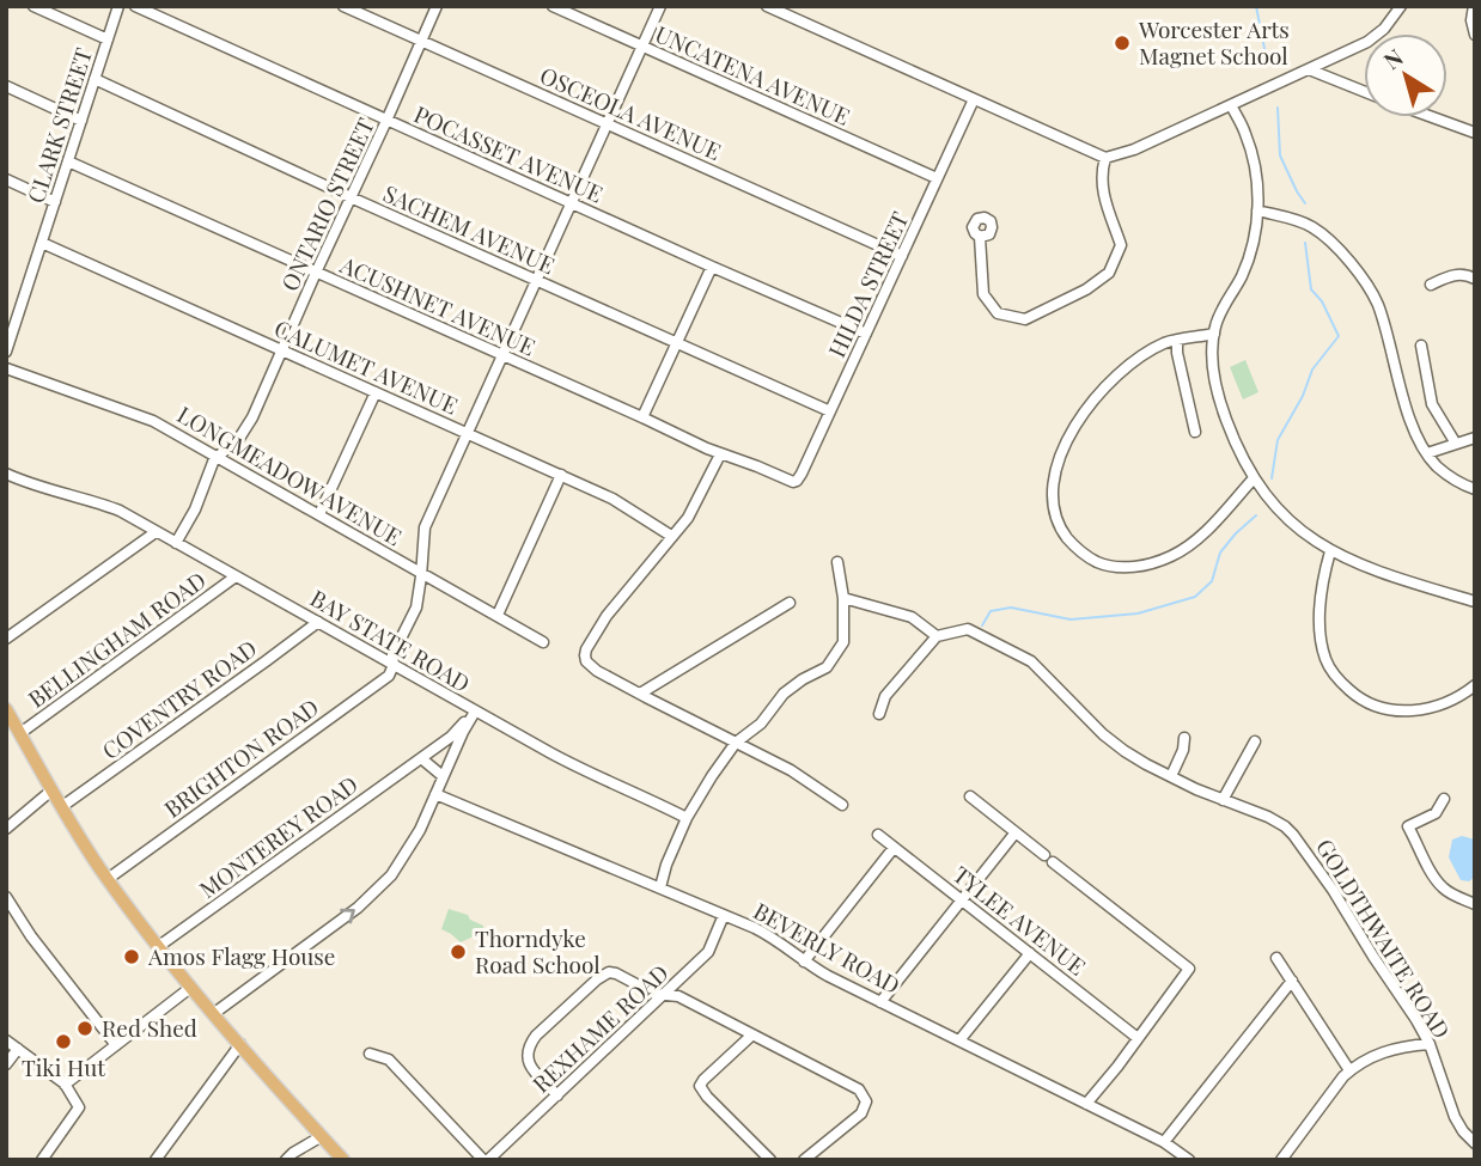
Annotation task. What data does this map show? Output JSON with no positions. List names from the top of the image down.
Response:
{
  "streets": {
    "street": [
      "UNCATENA AVENUE",
      "OSCEOLA AVENUE",
      "CLARK STREET",
      "POCASSET AVENUE",
      "ONTARIO STREET",
      "SACHEM AVENUE",
      "HILDA STREET",
      "ACUSHNET AVENUE",
      "CALUMET AVENUE",
      "LONGMEADOW AVENUE",
      "BELLINGHAM ROAD",
      "BAY STATE ROAD",
      "COVENTRY ROAD",
      "BRIGHTON ROAD",
      "MONTEREY ROAD",
      "TYLEE AVENUE",
      "GOLDTHWAITE ROAD",
      "BEVERLY ROAD",
      "REXHAME ROAD"
    ]
  },
  "crossings": [
    ["UNCATENA AVENUE", "HILDA STREET"],
    ["OSCEOLA AVENUE", "ONTARIO STREET"],
    ["OSCEOLA AVENUE", "HILDA STREET"],
    ["CLARK STREET", "SACHEM AVENUE"],
    ["CLARK STREET", "ACUSHNET AVENUE"],
    ["CLARK STREET", "CALUMET AVENUE"],
    ["POCASSET AVENUE", "ONTARIO STREET"],
    ["POCASSET AVENUE", "HILDA STREET"],
    ["ONTARIO STREET", "SACHEM AVENUE"],
    ["ONTARIO STREET", "ACUSHNET AVENUE"],
    ["ONTARIO STREET", "CALUMET AVENUE"],
    ["ONTARIO STREET", "LONGMEADOW AVENUE"],
    ["ONTARIO STREET", "BAY STATE ROAD"],
    ["SACHEM AVENUE", "HILDA STREET"],
    ["HILDA STREET", "ACUSHNET AVENUE"],
    ["BELLINGHAM ROAD", "BAY STATE ROAD"],
    ["BAY STATE ROAD", "COVENTRY ROAD"],
    ["BAY STATE ROAD", "BRIGHTON ROAD"],
    ["BAY STATE ROAD", "MONTEREY ROAD"],
    ["BEVERLY ROAD", "REXHAME ROAD"]
  ],
  "places": [
    "Worcester Arts Magnet School",
    "Thorndyke Road School",
    "Amos Flagg House",
    "Red Shed",
    "Tiki Hut"
  ],
  "north": "top left"
}
